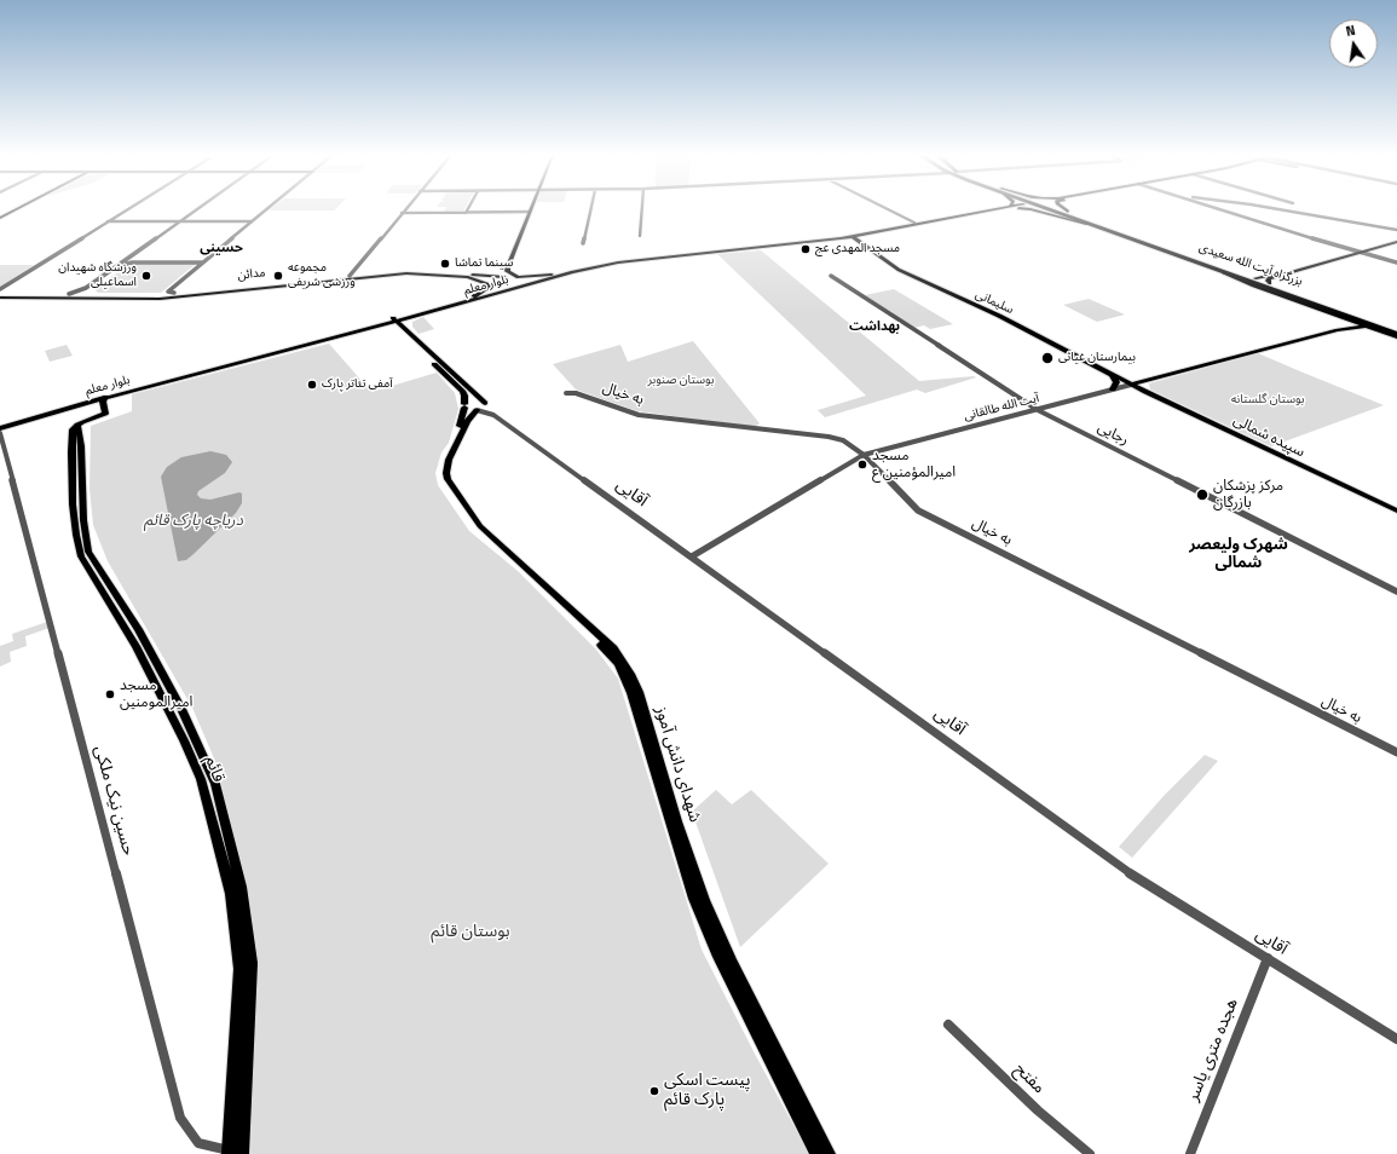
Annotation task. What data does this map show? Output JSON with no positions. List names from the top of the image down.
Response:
{
  "streets": {
    "highway": ["بزرگراه آیت الله سعیدی"],
    "main road": [
      "مدائن",
      "بلوار معلم",
      "سلیمانی",
      "آیت الله طالقانی",
      "سپیده شمالی",
      "آقایی",
      "شهدای دانش آموز",
      "قائم"
    ],
    "street": [
      "به خیال",
      "رجایی",
      "حسین نیک ملکی",
      "هجده متری یاسر",
      "مفتح"
    ]
  },
  "crossings": [
    ["بزرگراه آیت الله سعیدی", "آیت الله طالقانی"],
    ["مدائن", "بلوار معلم"],
    ["بلوار معلم", "سلیمانی"],
    ["بلوار معلم", "آقایی"],
    ["سلیمانی", "آیت الله طالقانی"],
    ["سلیمانی", "سپیده شمالی"],
    ["به خیال", "آیت الله طالقانی"],
    ["آیت الله طالقانی", "رجایی"],
    ["آیت الله طالقانی", "سپیده شمالی"],
    ["آیت الله طالقانی", "آقایی"],
    ["آقایی", "هجده متری یاسر"],
    ["قائم", "حسین نیک ملکی"]
  ],
  "districts": ["حسینی", "بهداشت", "شهرک ولیعصر شمالی"],
  "water": ["دریاچه پارک قائم"],
  "parks": ["بوستان صنوبر", "بوستان گلستانه", "بوستان قائم"],
  "places": [
    "مسجد المهدی عج",
    "سینما تماشا",
    "ورزشگاه شهیدان اسماعیلی",
    "مجموعه ورزشی شریفی",
    "بیمارستان غیاثی",
    "آمفی تئاتر پارک",
    "مسجد امیرالمؤمنین ع",
    "مرکز پزشکان بازرگان",
    "مسجد امیرالمومنین",
    "پیست اسکی پارک قائم"
  ],
  "north": "top"
}
